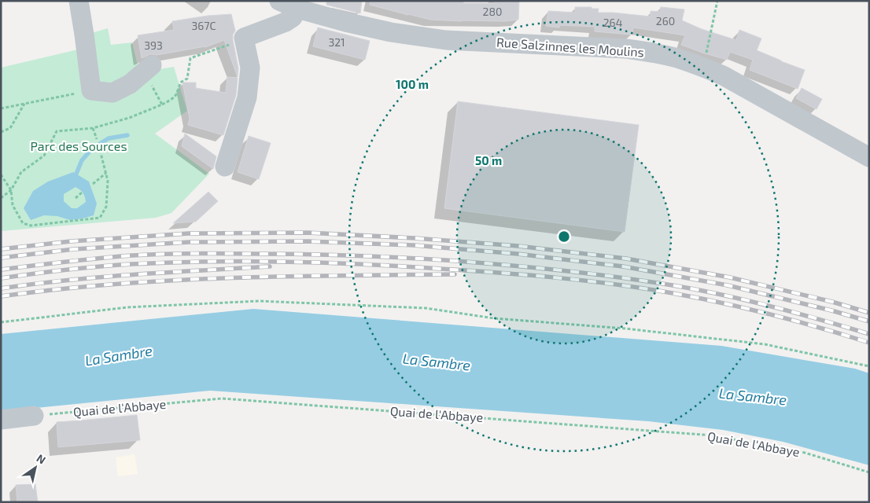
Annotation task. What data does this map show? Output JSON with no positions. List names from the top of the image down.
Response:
{
  "streets": {
    "street": ["Rue Salzinnes les Moulins"],
    "path": ["Quai de l'Abbaye"]
  },
  "water": ["La Sambre"],
  "parks": ["Parc des Sources"],
  "house_numbers": [
    "280",
    "260",
    "264",
    "367C",
    "321",
    "393"
  ],
  "north": "top right",
  "rings": ["100 m", "50 m"]
}
